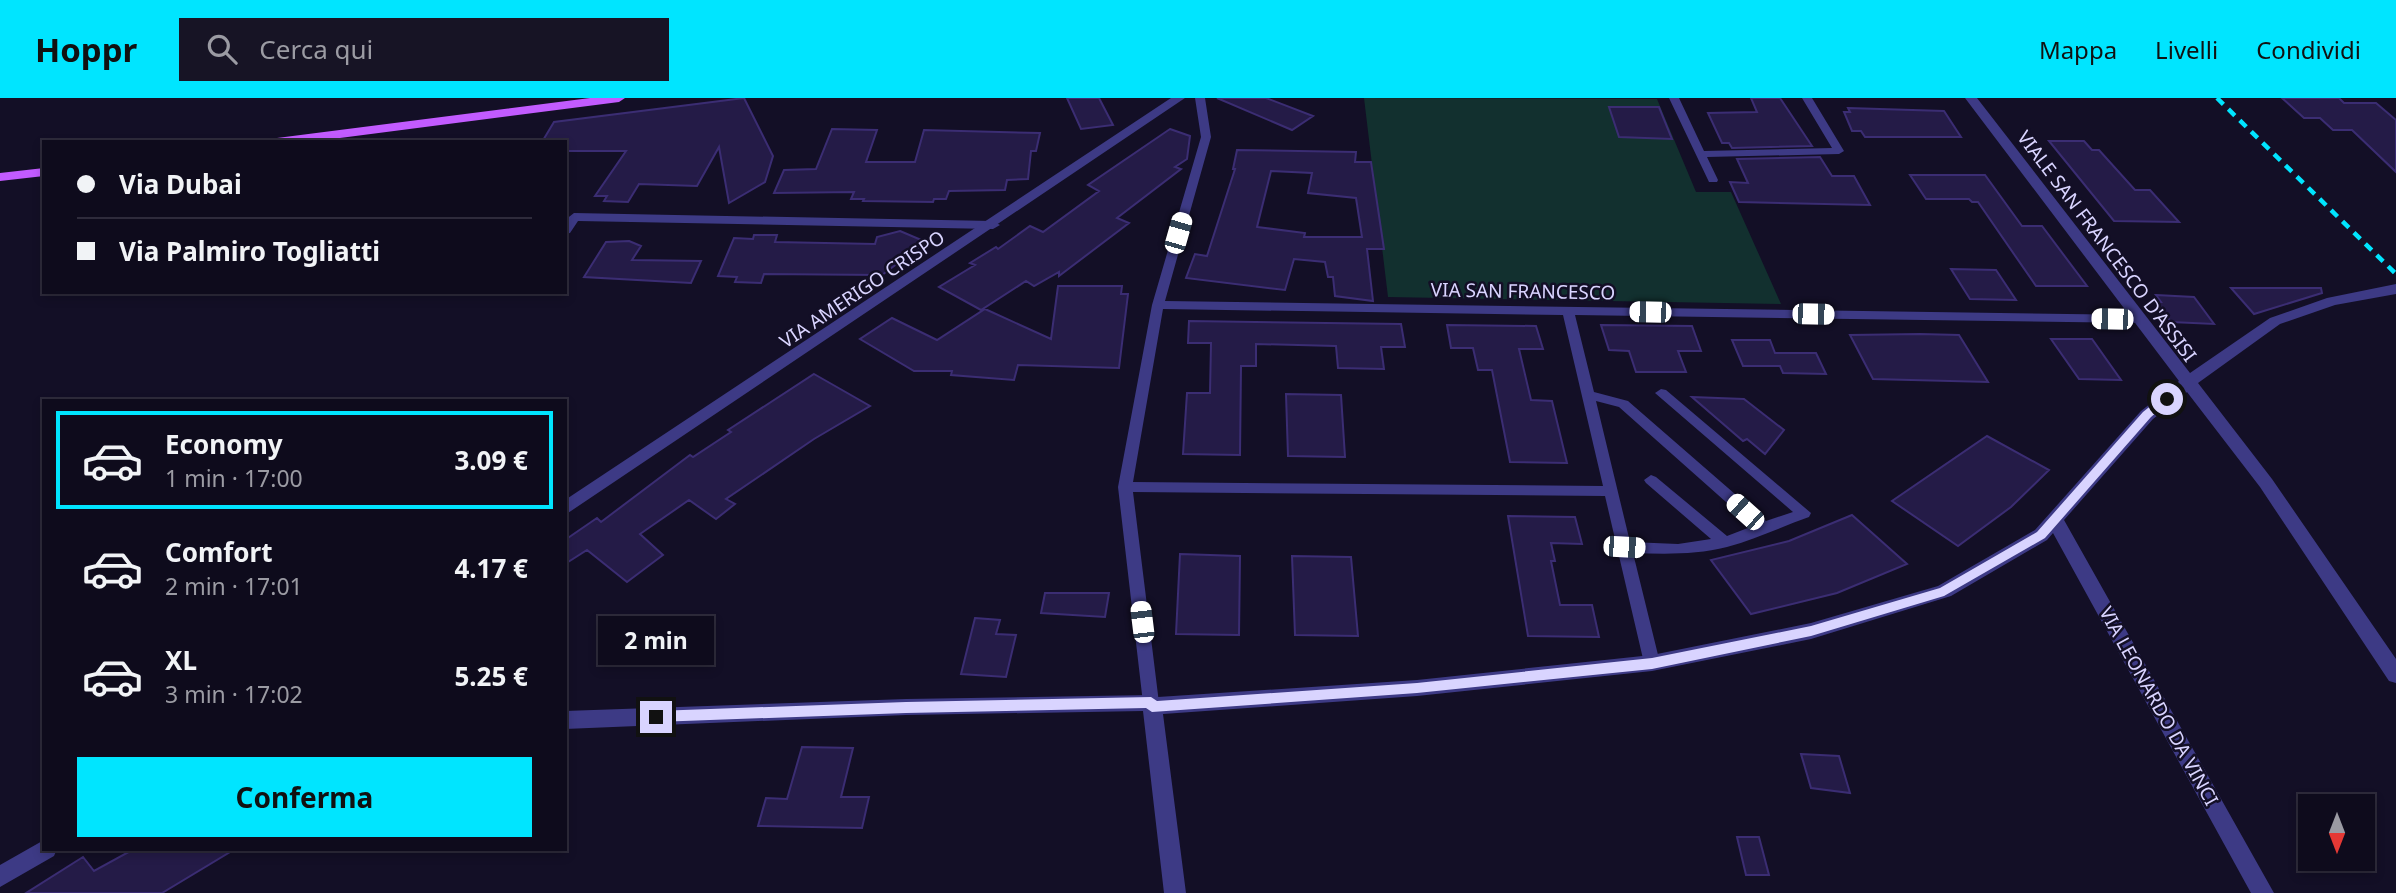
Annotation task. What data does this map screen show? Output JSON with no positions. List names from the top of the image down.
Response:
{
  "streets": {
    "street": ["VIALE SAN FRANCESCO D'ASSISI", "VIA AMERIGO CRISPO", "VIA LEONARDO DA VINCI"],
    "lane": ["VIA SAN FRANCESCO"]
  },
  "crossings": [
    ["VIALE SAN FRANCESCO D'ASSISI", "VIA SAN FRANCESCO"]
  ],
  "north": "bottom",
  "page": {
    "header": "Hoppr",
    "search": "Cerca qui",
    "nav": ["Mappa", "Livelli", "Condividi"],
    "banner": ["Via Dubai", "Via Palmiro Togliatti"],
    "list": [
      {
        "name": "Economy",
        "note": "1 min · 17:00",
        "value": "3.09 €"
      },
      {
        "name": "Comfort",
        "note": "2 min · 17:01",
        "value": "4.17 €"
      },
      {
        "name": "XL",
        "note": "3 min · 17:02",
        "value": "5.25 €"
      }
    ],
    "bubble": "2 min",
    "buttons": "Conferma"
  }
}
